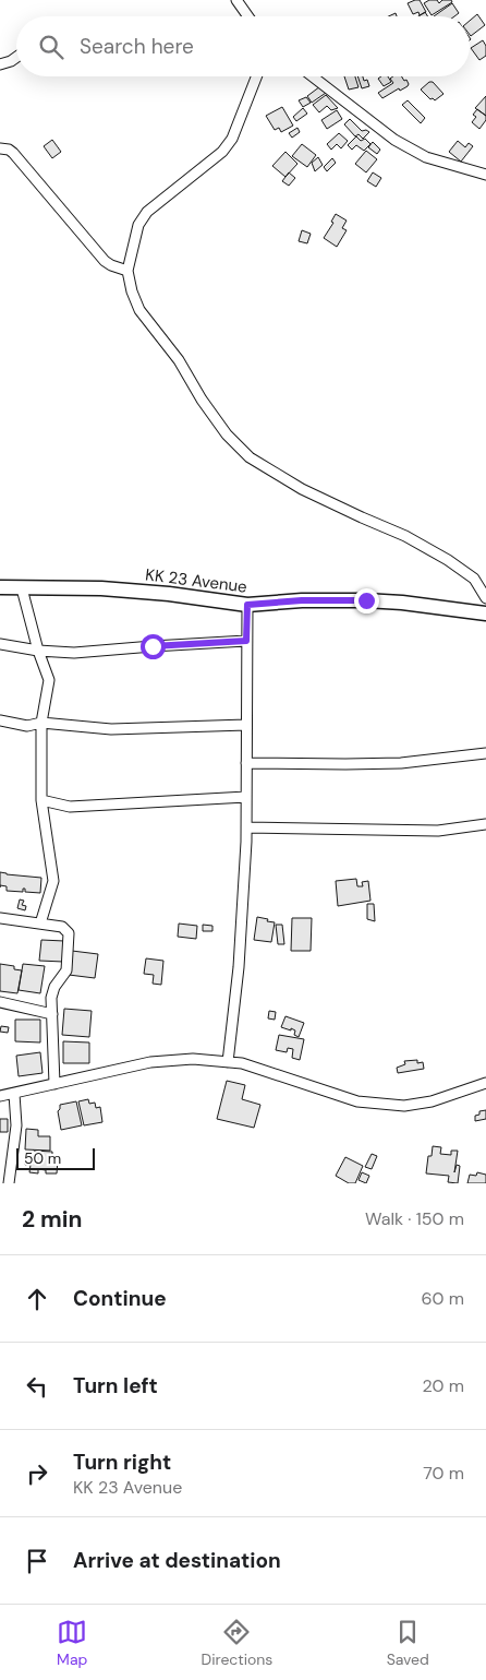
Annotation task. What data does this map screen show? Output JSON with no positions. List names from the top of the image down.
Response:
{
  "streets": {
    "main road": ["KK 23 Avenue"]
  },
  "scale_bar": "50 m",
  "page": {
    "search": "Search here",
    "scale": "50 m",
    "heading": ["2 min", "Walk · 150 m"],
    "list": [
      ["Continue", "60 m"],
      ["Turn left", "20 m"],
      ["Turn right", "KK 23 Avenue", "70 m"],
      "Arrive at destination"
    ],
    "nav": ["Map", "Directions", "Saved"]
  }
}
